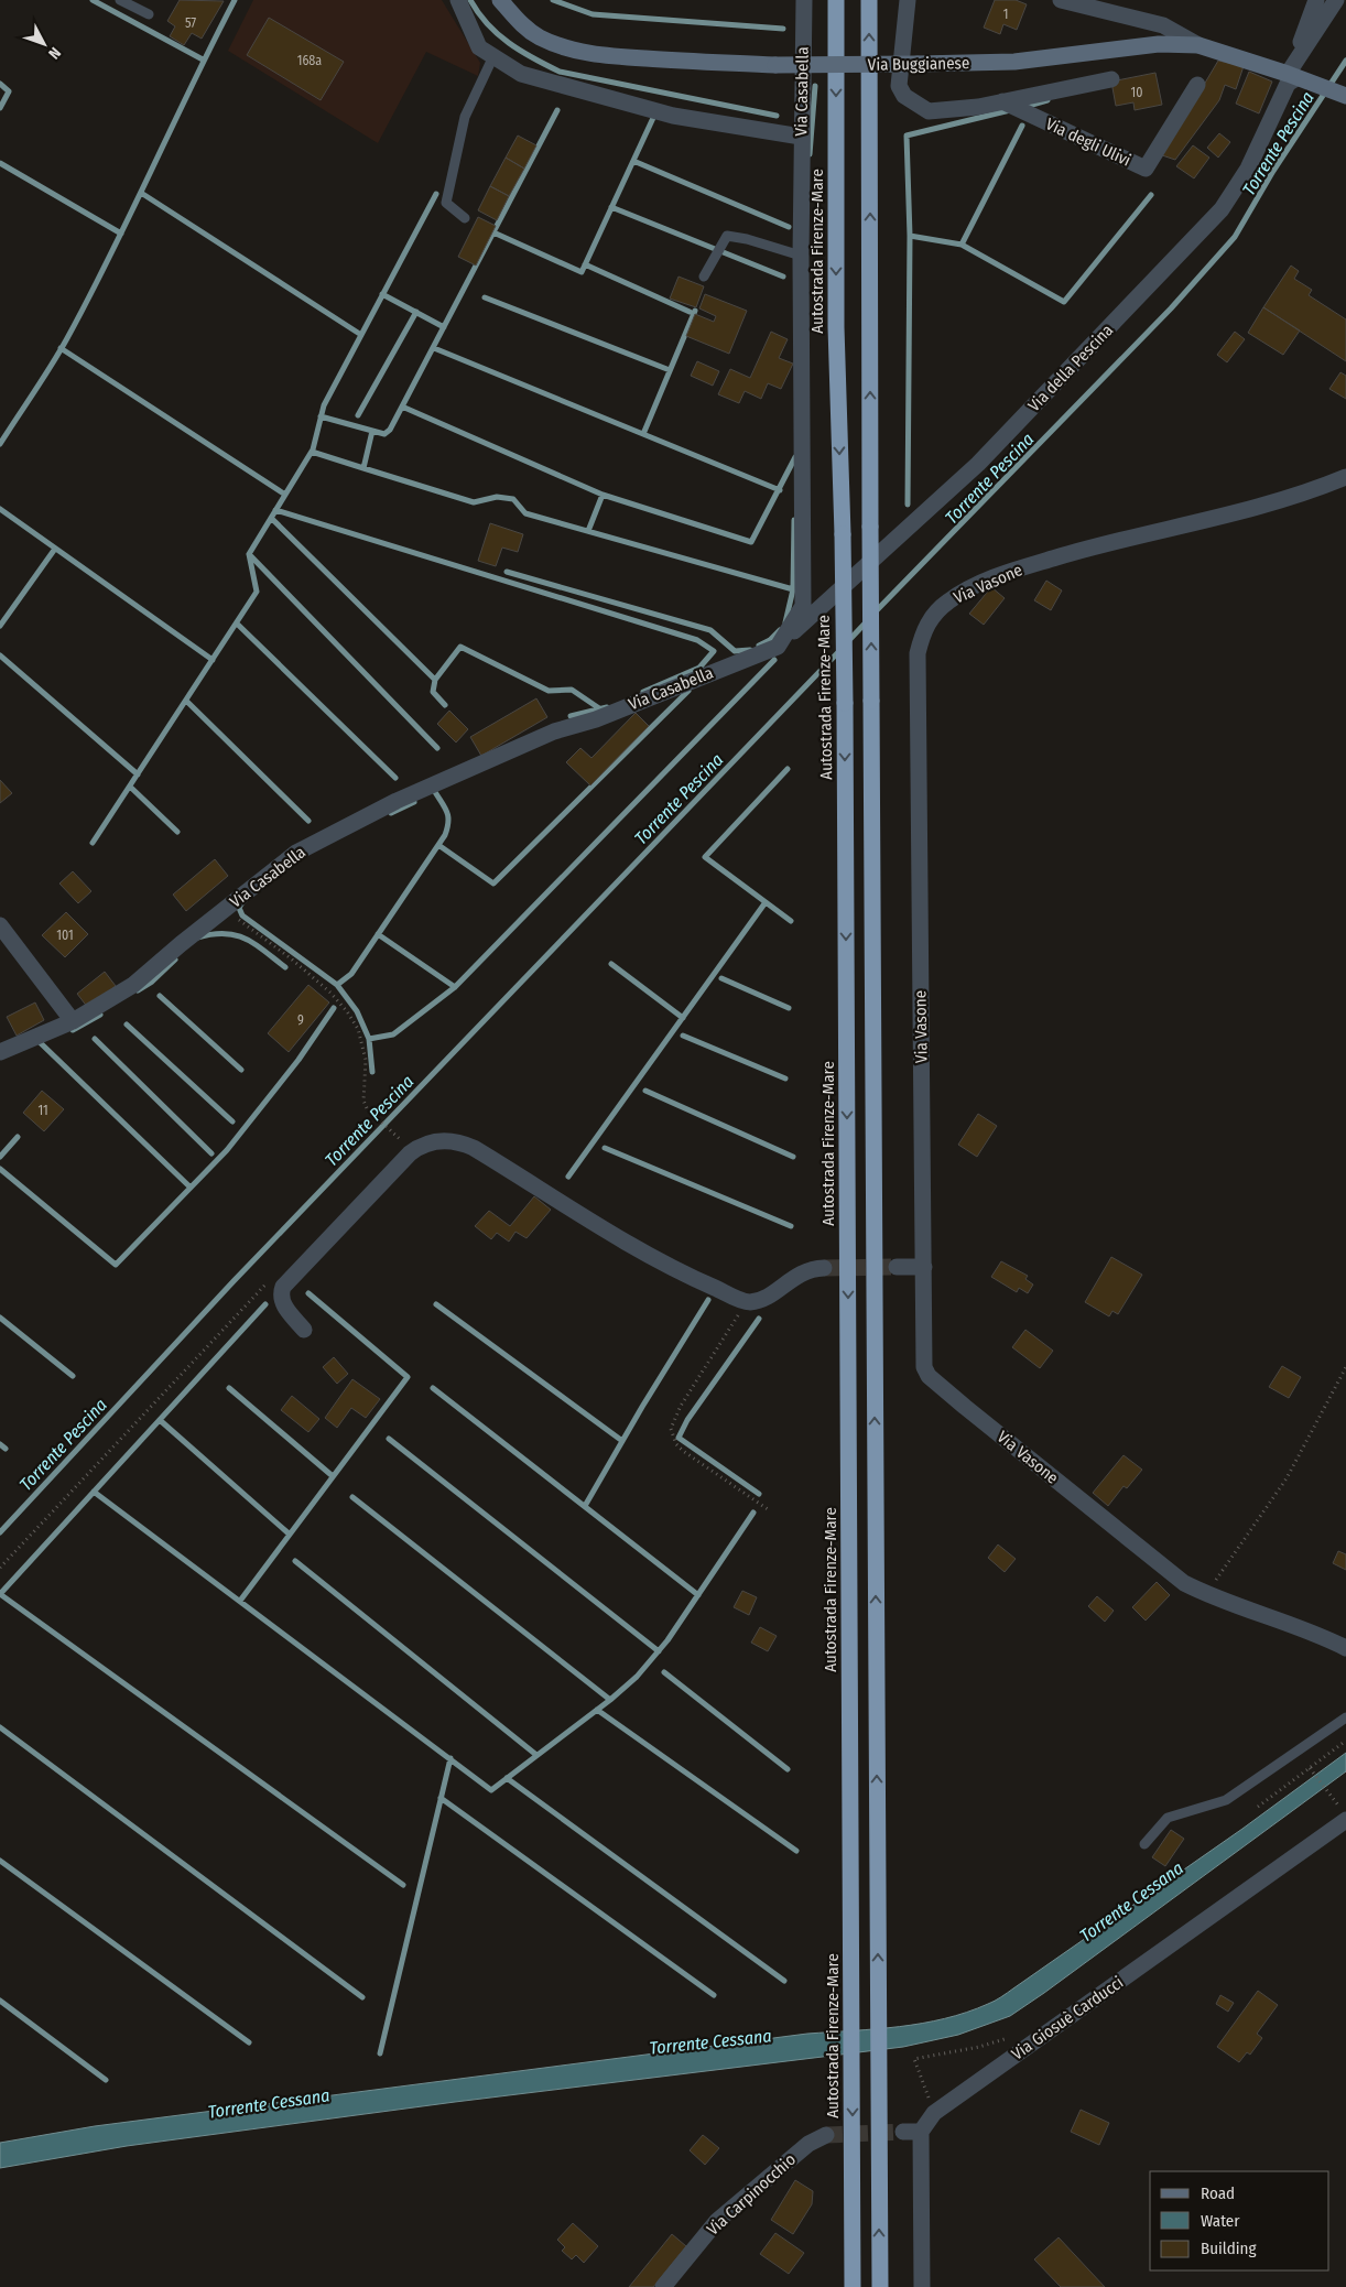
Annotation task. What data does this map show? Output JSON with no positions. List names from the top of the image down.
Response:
{
  "streets": {
    "highway": ["Autostrada Firenze-Mare"],
    "main road": ["Via Buggianese"],
    "street": [
      "Via Casabella",
      "Via degli Ulivi",
      "Via della Pescina",
      "Via Vasone",
      "Via Giosuè Carducci",
      "Via Carpinocchio"
    ]
  },
  "crossings": [
    ["Via Buggianese", "Via della Pescina"],
    ["Via Casabella", "Via della Pescina"]
  ],
  "water": ["Torrente Pescina", "Torrente Cessana"],
  "house_numbers": [
    "1",
    "57",
    "168a",
    "10",
    "101",
    "9",
    "11"
  ],
  "legend": ["Road", "Water", "Building"],
  "north": "bottom right"
}
